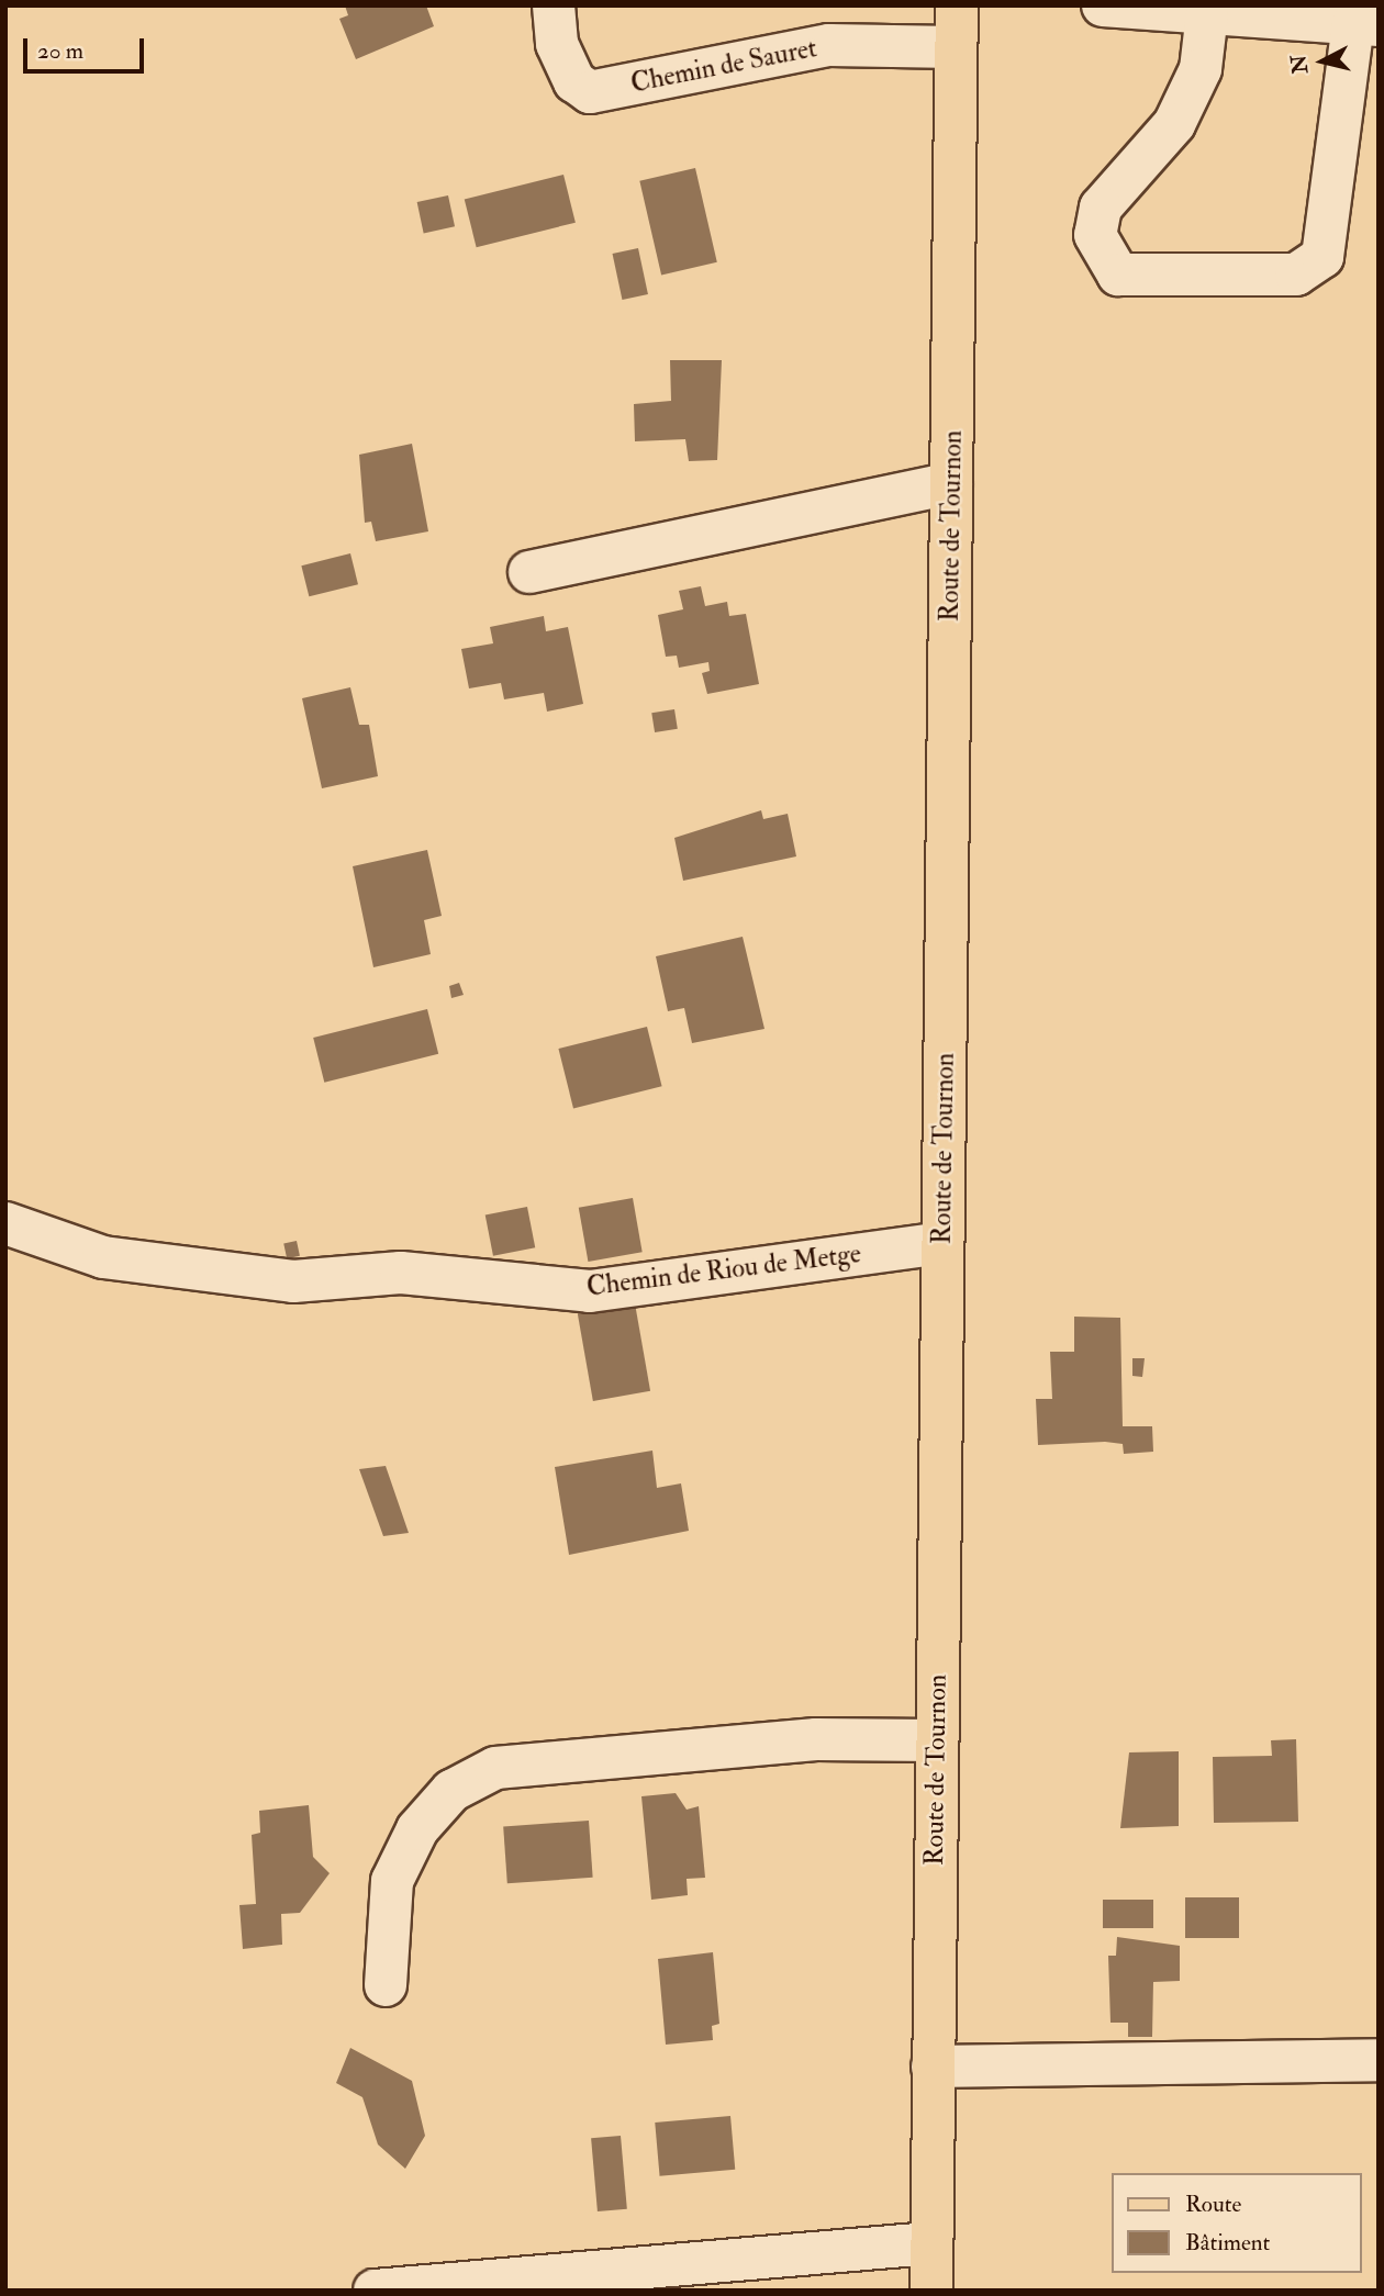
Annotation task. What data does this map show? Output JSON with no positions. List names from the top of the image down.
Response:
{
  "streets": {
    "main road": ["Route de Tournon"],
    "street": ["Chemin de Sauret", "Chemin de Riou de Metge"]
  },
  "crossings": [
    ["Chemin de Sauret", "Route de Tournon"],
    ["Route de Tournon", "Chemin de Riou de Metge"]
  ],
  "legend": ["Route", "Bâtiment"],
  "scale_bar": "20 m",
  "north": "left"
}
